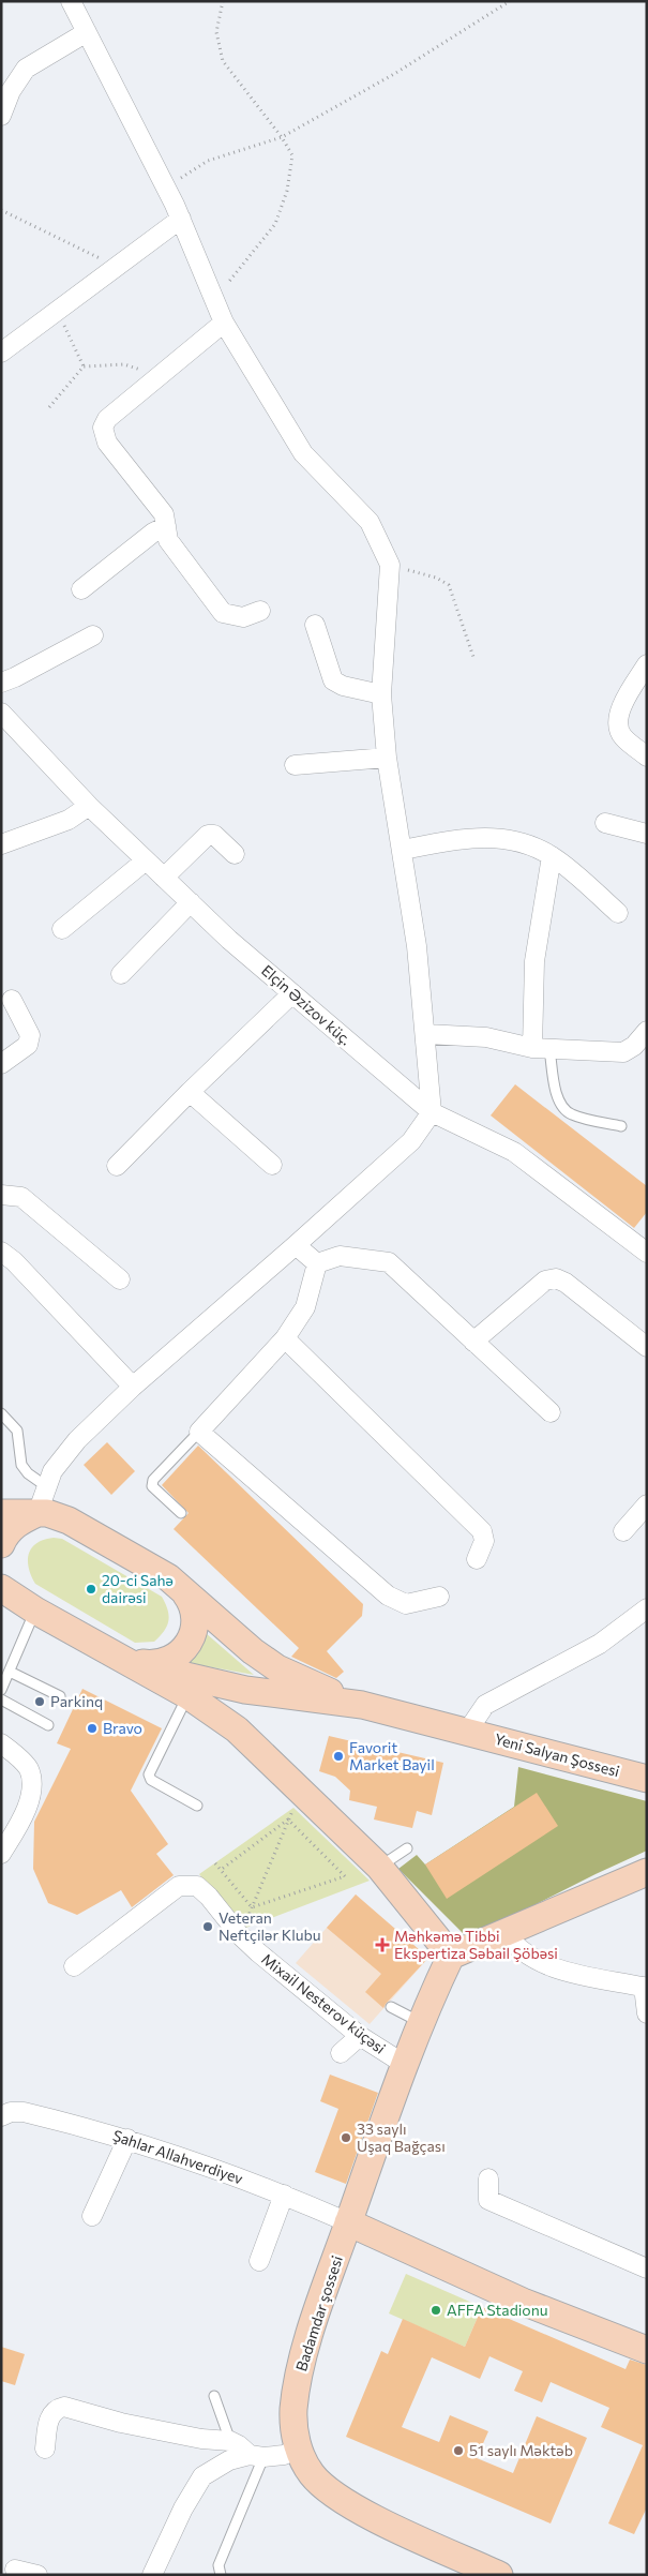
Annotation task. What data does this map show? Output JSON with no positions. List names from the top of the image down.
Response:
{
  "streets": {
    "main road": ["Yeni Salyan Şossesi", "Badamdar şossesi"],
    "street": ["Elçin Əzizov küç.", "Mixail Nesterov küçəsi", "Şahlar Allahverdiyev"]
  },
  "crossings": [
    ["Mixail Nesterov küçəsi", "Badamdar şossesi"],
    ["Şahlar Allahverdiyev", "Badamdar şossesi"]
  ],
  "places": {
    "other": [
      "20-ci Sahə dairəsi",
      "Parkinq",
      "Bravo",
      "Favorit Market Bayil",
      "Veteran Neftçilər Klubu",
      "33 saylı Uşaq Bağçası",
      "AFFA Stadionu",
      "51 saylı Məktəb"
    ],
    "health": ["Məhkəmə Tibbi Ekspertiza Səbail Şöbəsi"]
  }
}
